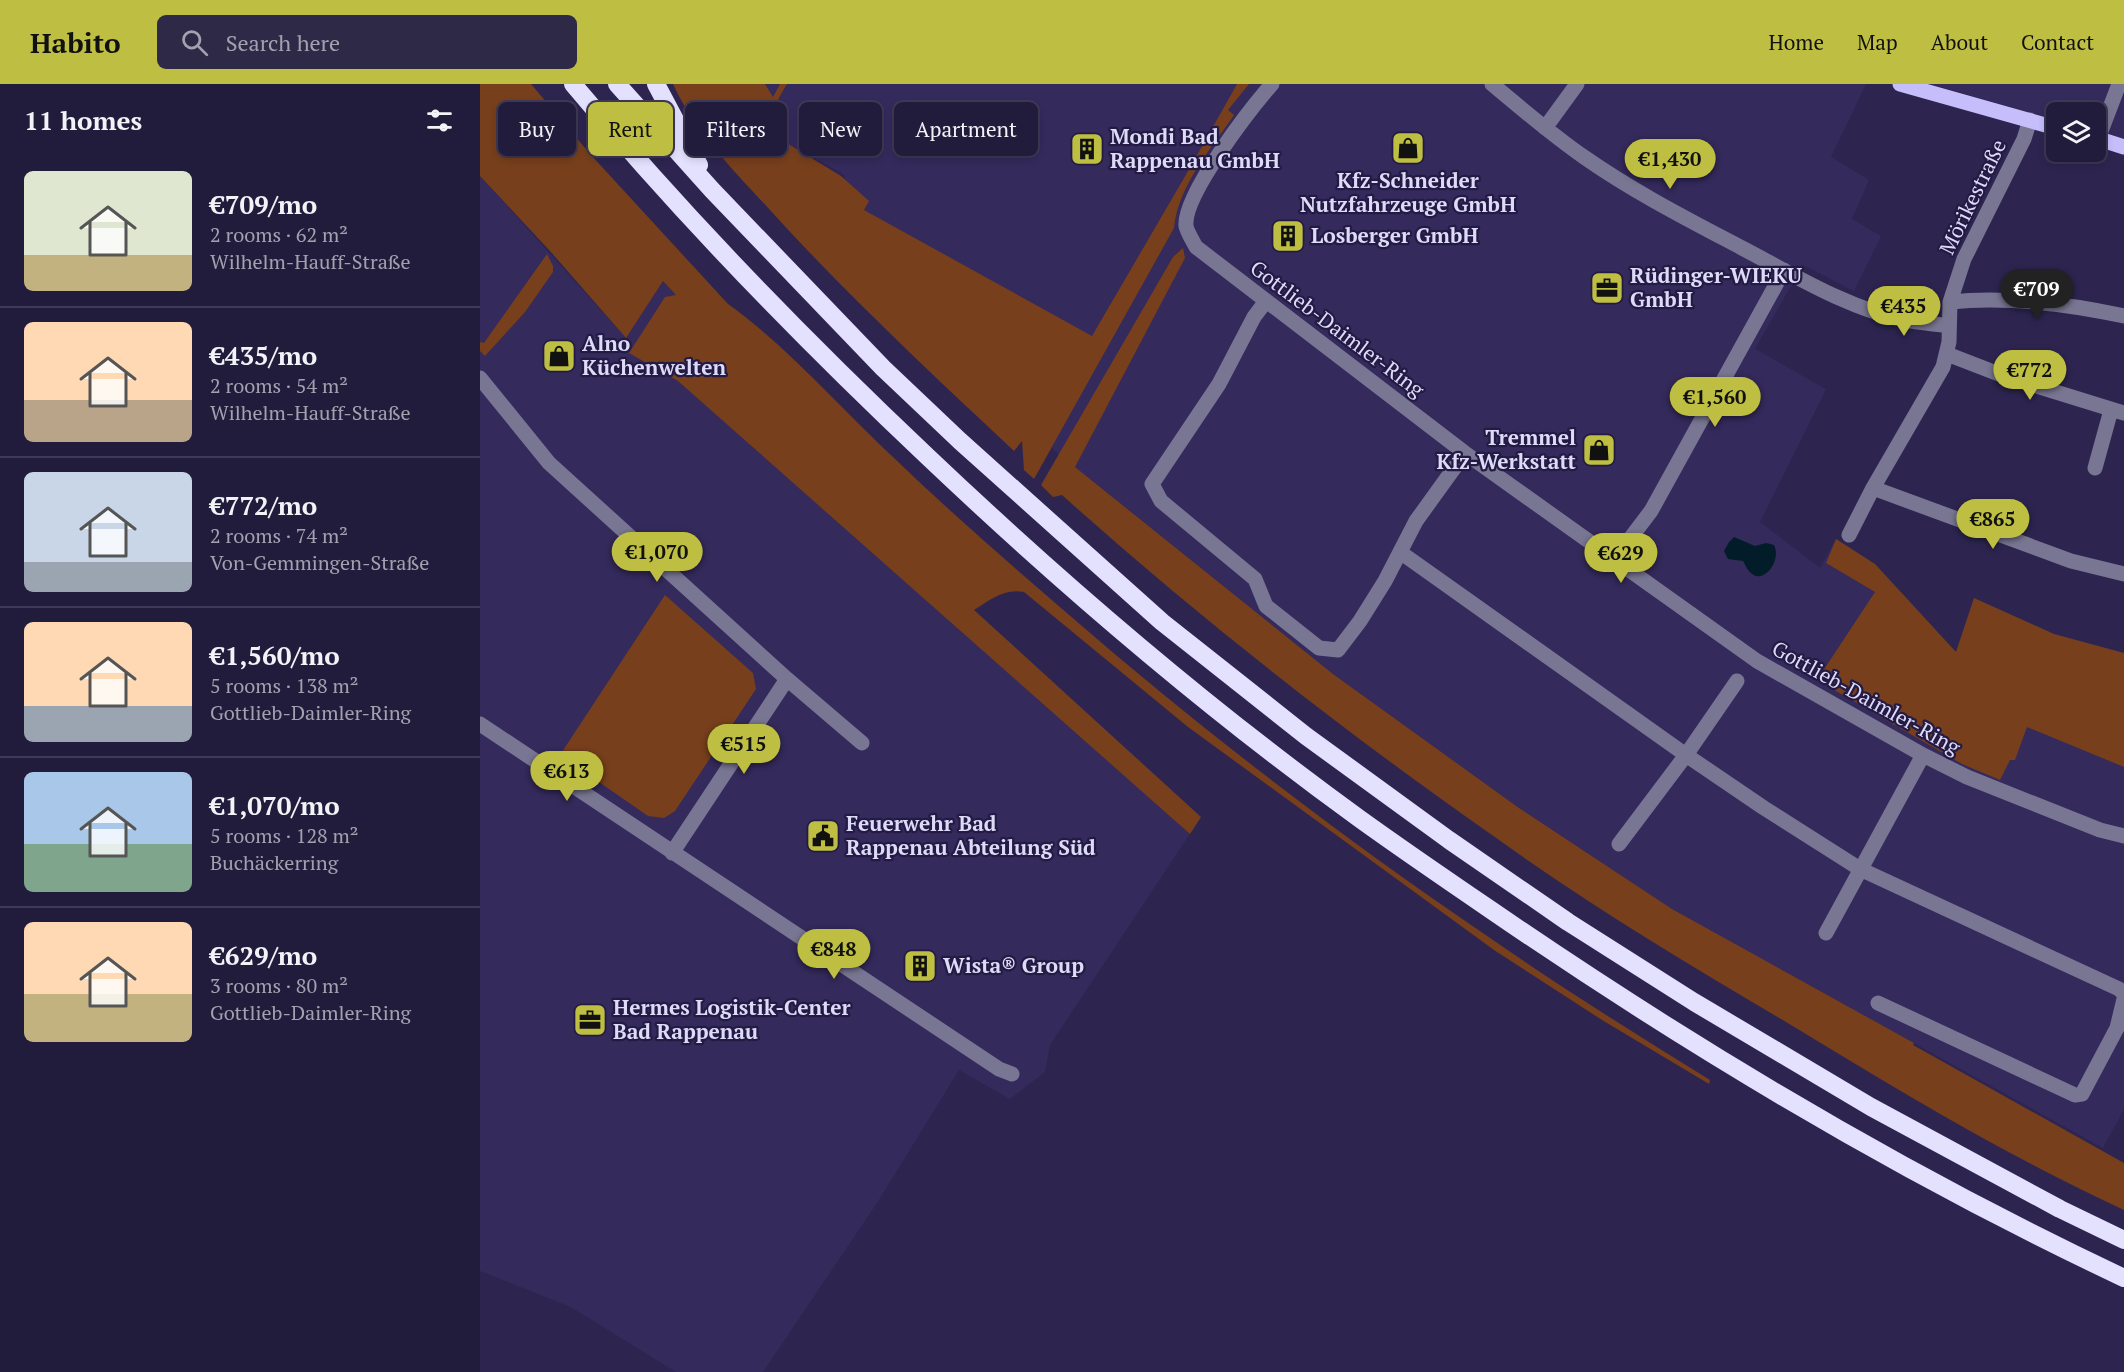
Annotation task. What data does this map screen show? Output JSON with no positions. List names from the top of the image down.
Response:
{
  "streets": {
    "street": ["Mörikestraße", "Gottlieb-Daimler-Ring"]
  },
  "places": {
    "shop": ["Kfz-Schneider Nutzfahrzeuge GmbH", "Alno Küchenwelten", "Tremmel Kfz-Werkstatt"],
    "building": ["Mondi Bad Rappenau GmbH", "Losberger GmbH", "Wista® Group"],
    "office": ["Rüdinger-WIEKU GmbH", "Hermes Logistik-Center Bad Rappenau"],
    "public building": ["Feuerwehr Bad Rappenau Abteilung Süd"]
  },
  "page": {
    "header": "Habito",
    "search": "Search here",
    "nav": [
      "Home",
      "Map",
      "About",
      "Contact"
    ],
    "heading": "11 homes",
    "chip": [
      "Buy",
      "Rent",
      "Filters",
      "New",
      "Apartment"
    ],
    "price": [
      "€1,430",
      "€709",
      "€435",
      "€772",
      "€1,560",
      "€865",
      "€1,070",
      "€629",
      "€515",
      "€613",
      "€848"
    ],
    "list": [
      {
        "name": "€709/mo",
        "note": "2 rooms · 62 m² · Wilhelm-Hauff-Straße"
      },
      {
        "name": "€435/mo",
        "note": "2 rooms · 54 m² · Wilhelm-Hauff-Straße"
      },
      {
        "name": "€772/mo",
        "note": "2 rooms · 74 m² · Von-Gemmingen-Straße"
      },
      {
        "name": "€1,560/mo",
        "note": "5 rooms · 138 m² · Gottlieb-Daimler-Ring"
      },
      {
        "name": "€1,070/mo",
        "note": "5 rooms · 128 m² · Buchäckerring"
      },
      {
        "name": "€629/mo",
        "note": "3 rooms · 80 m² · Gottlieb-Daimler-Ring"
      }
    ]
  }
}
